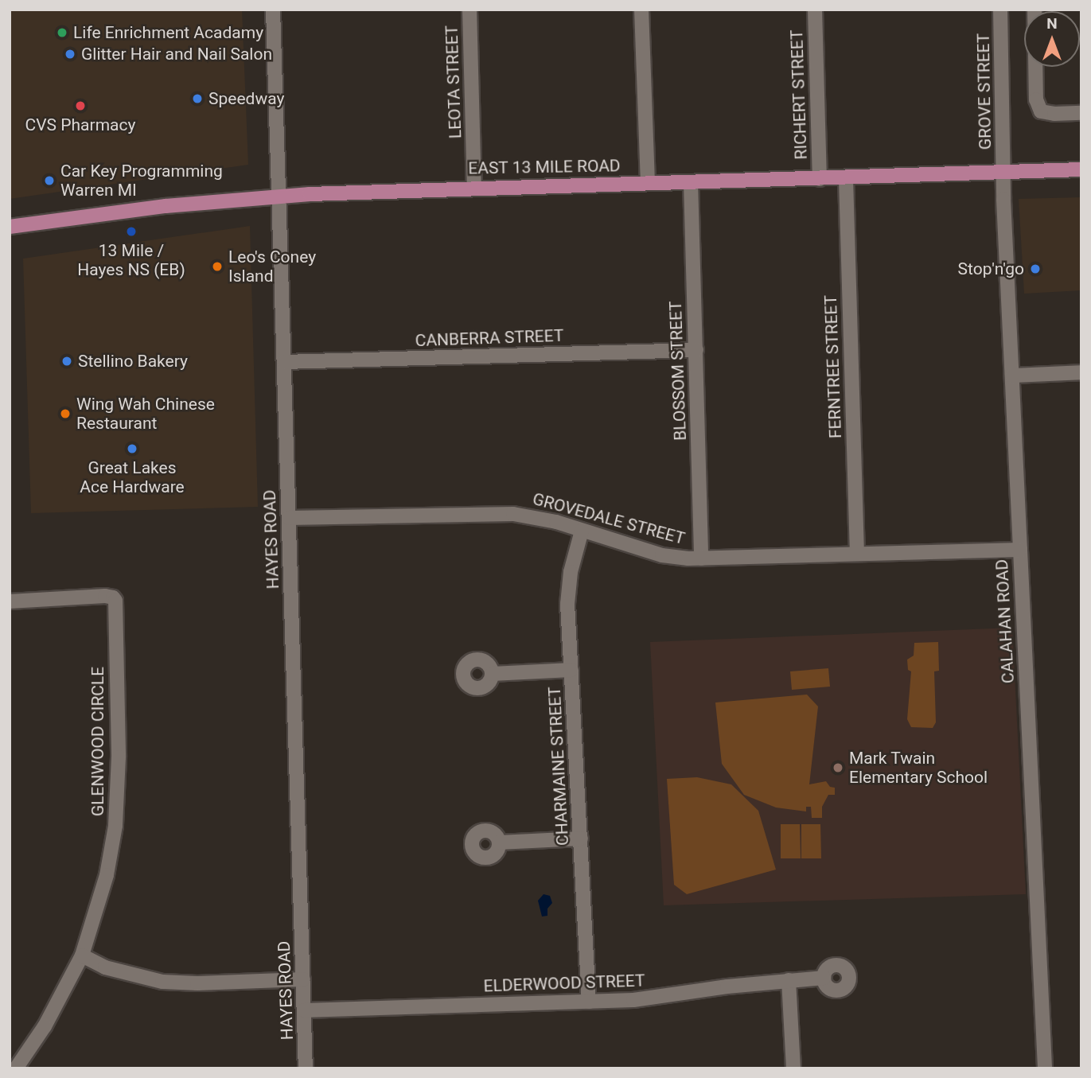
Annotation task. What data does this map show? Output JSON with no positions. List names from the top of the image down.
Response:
{
  "streets": {
    "main road": ["EAST 13 MILE ROAD"],
    "street": [
      "LEOTA STREET",
      "GROVE STREET",
      "RICHERT STREET",
      "CANBERRA STREET",
      "FERNTREE STREET",
      "BLOSSOM STREET",
      "GROVEDALE STREET",
      "HAYES ROAD",
      "CALAHAN ROAD",
      "GLENWOOD CIRCLE",
      "CHARMAINE STREET",
      "ELDERWOOD STREET"
    ]
  },
  "crossings": [
    ["LEOTA STREET", "EAST 13 MILE ROAD"],
    ["GROVE STREET", "EAST 13 MILE ROAD"],
    ["GROVE STREET", "CALAHAN ROAD"],
    ["RICHERT STREET", "EAST 13 MILE ROAD"],
    ["EAST 13 MILE ROAD", "FERNTREE STREET"],
    ["EAST 13 MILE ROAD", "BLOSSOM STREET"],
    ["EAST 13 MILE ROAD", "HAYES ROAD"],
    ["EAST 13 MILE ROAD", "CALAHAN ROAD"],
    ["CANBERRA STREET", "BLOSSOM STREET"],
    ["CANBERRA STREET", "HAYES ROAD"],
    ["FERNTREE STREET", "GROVEDALE STREET"],
    ["BLOSSOM STREET", "GROVEDALE STREET"],
    ["GROVEDALE STREET", "HAYES ROAD"],
    ["GROVEDALE STREET", "CALAHAN ROAD"],
    ["GROVEDALE STREET", "CHARMAINE STREET"],
    ["HAYES ROAD", "ELDERWOOD STREET"],
    ["CHARMAINE STREET", "ELDERWOOD STREET"]
  ],
  "places": [
    "Life Enrichment Acadamy",
    "Glitter Hair and Nail Salon",
    "Speedway",
    "CVS Pharmacy",
    "Car Key Programming Warren MI",
    "13 Mile / Hayes NS (EB)",
    "Leo's Coney Island",
    "Stop'n'go",
    "Stellino Bakery",
    "Wing Wah Chinese Restaurant",
    "Great Lakes Ace Hardware",
    "Mark Twain Elementary School"
  ],
  "north": "top"
}
